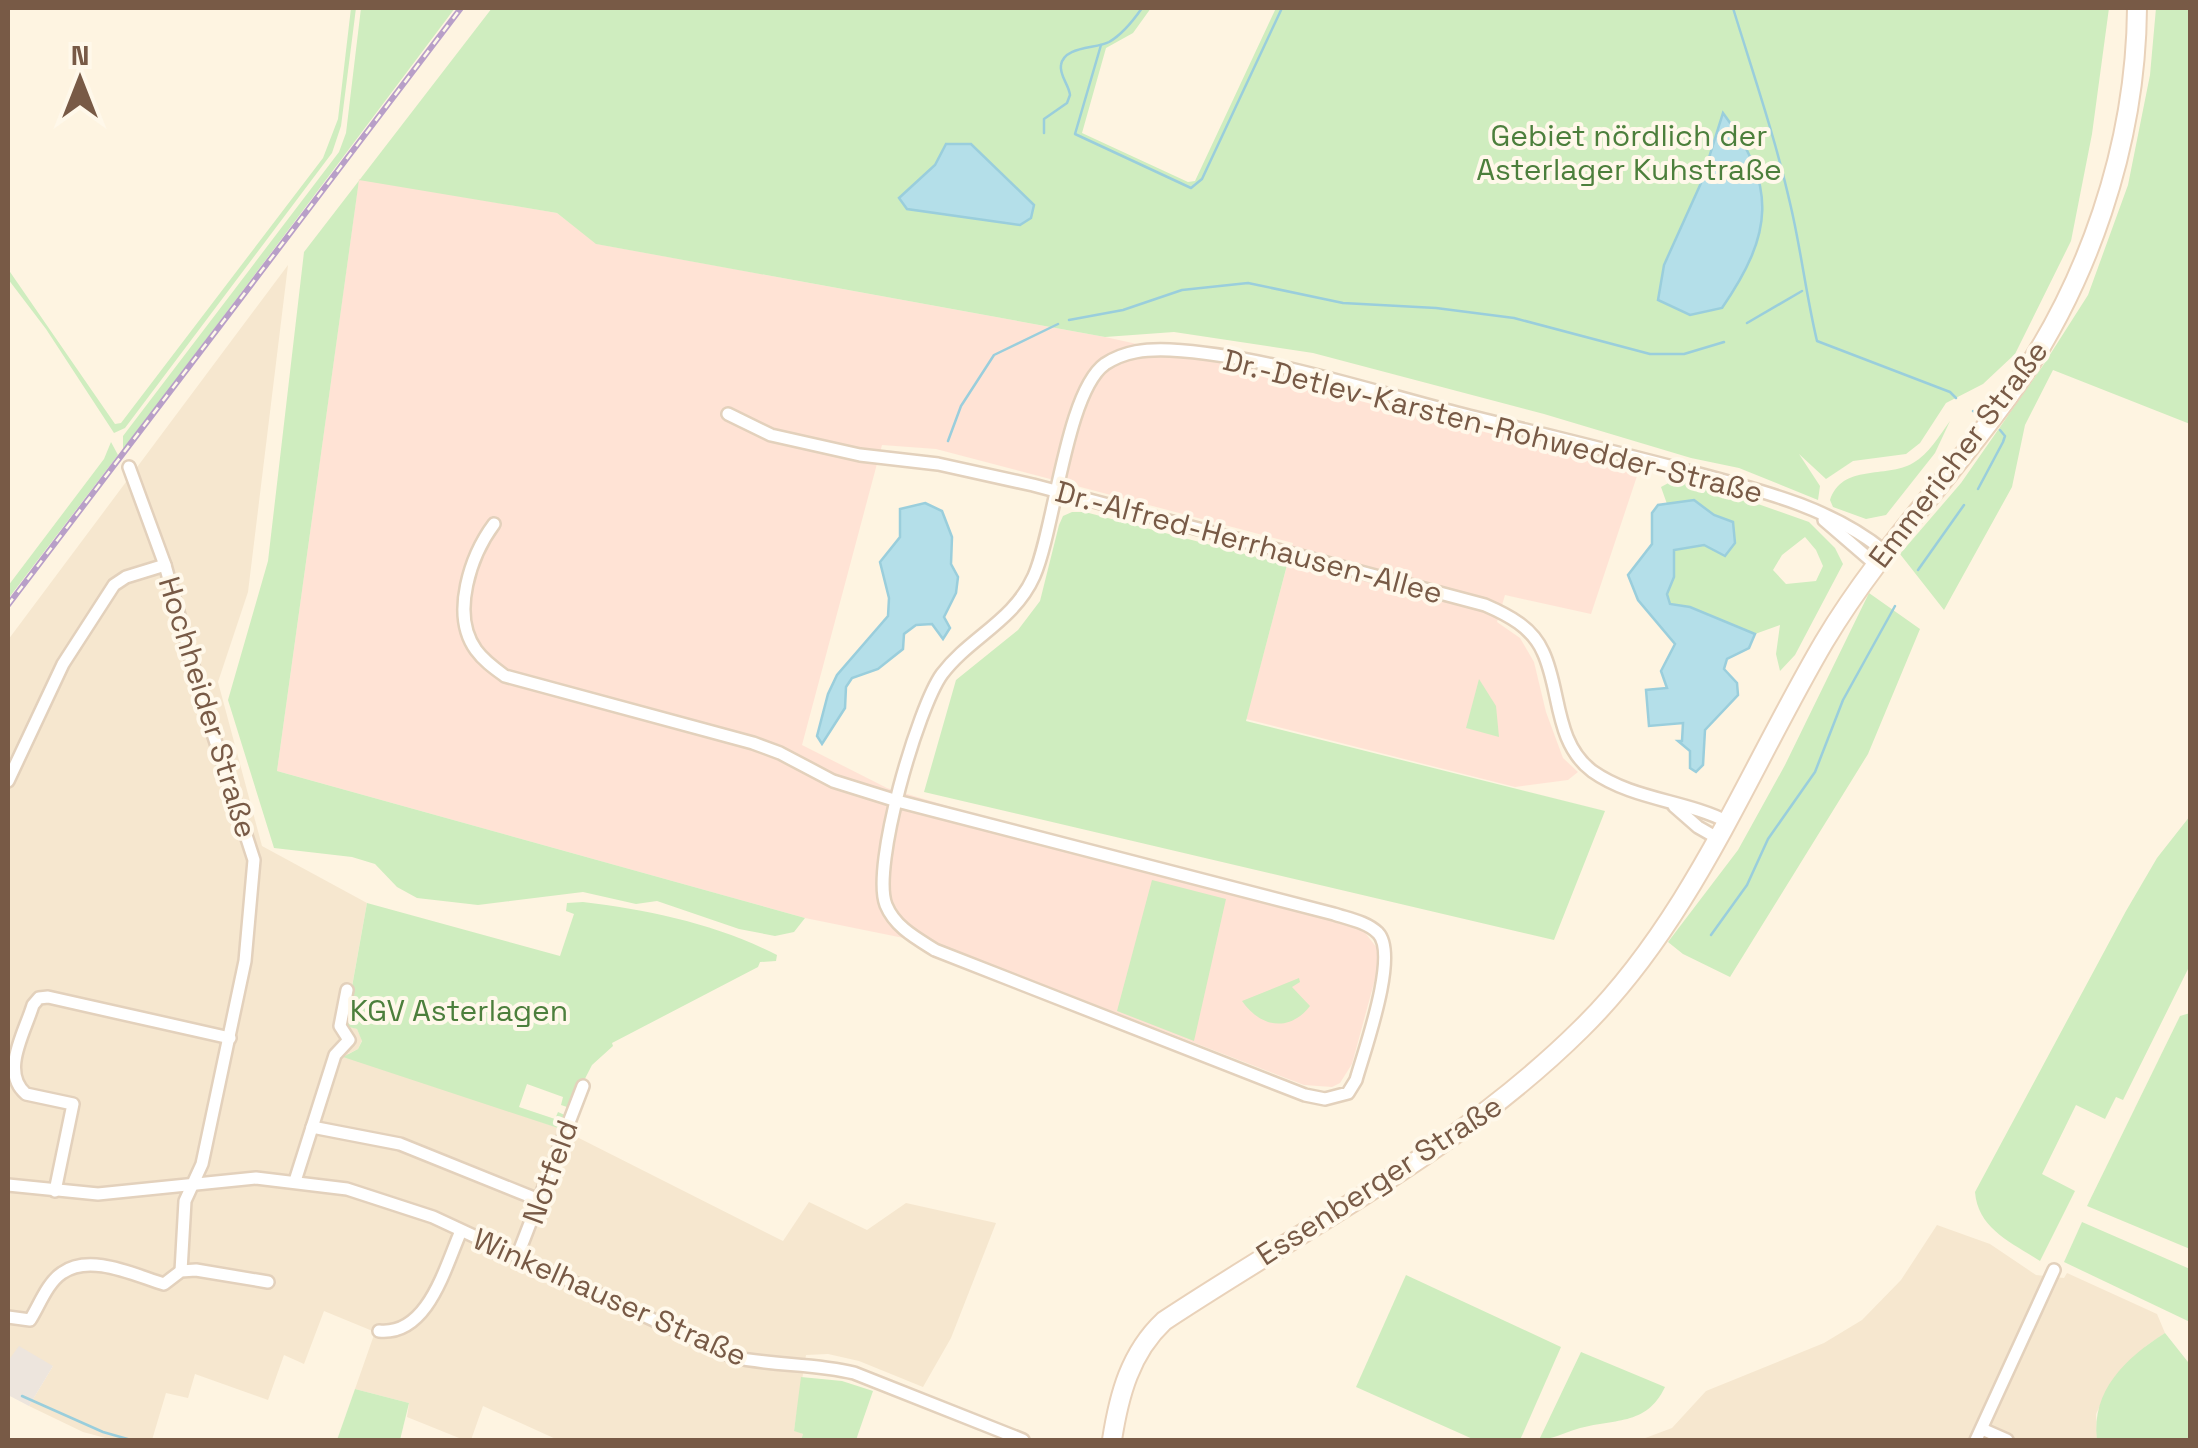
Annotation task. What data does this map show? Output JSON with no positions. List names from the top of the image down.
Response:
{
  "streets": {
    "main road": ["Emmericher Straße", "Essenberger Straße"],
    "street": [
      "Dr.-Detlev-Karsten-Rohwedder-Straße",
      "Dr.-Alfred-Herrhausen-Allee",
      "Hochheider Straße",
      "Notfeld",
      "Winkelhauser Straße"
    ]
  },
  "crossings": [
    ["Dr.-Detlev-Karsten-Rohwedder-Straße", "Emmericher Straße"],
    ["Dr.-Detlev-Karsten-Rohwedder-Straße", "Dr.-Alfred-Herrhausen-Allee"],
    ["Emmericher Straße", "Essenberger Straße"],
    ["Dr.-Alfred-Herrhausen-Allee", "Essenberger Straße"],
    ["Hochheider Straße", "Winkelhauser Straße"],
    ["Notfeld", "Winkelhauser Straße"]
  ],
  "parks": ["Gebiet nördlich der Asterlager Kuhstraße", "KGV Asterlagen"],
  "north": "top"
}
